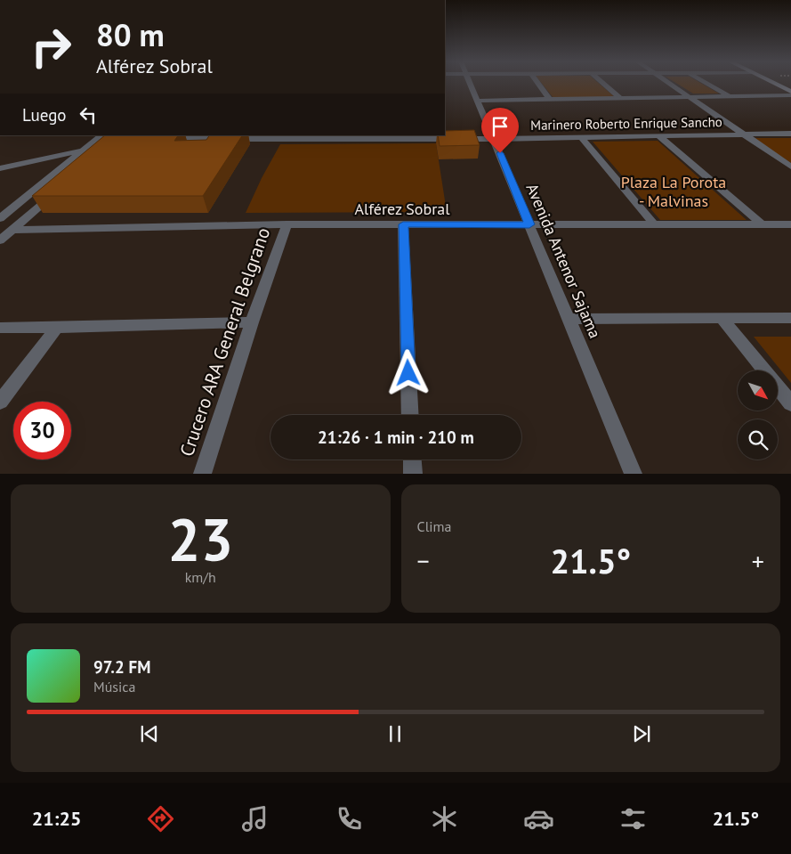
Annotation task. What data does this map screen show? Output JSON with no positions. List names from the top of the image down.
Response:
{
  "streets": {
    "street": [
      "Marinero Roberto Enrique Sancho",
      "Alférez Sobral",
      "Avenida Antenor Sajama",
      "Crucero ARA General Belgrano"
    ]
  },
  "crossings": [
    ["Marinero Roberto Enrique Sancho", "Avenida Antenor Sajama"],
    ["Alférez Sobral", "Avenida Antenor Sajama"],
    ["Alférez Sobral", "Crucero ARA General Belgrano"]
  ],
  "parks": ["Plaza La Porota - Malvinas"],
  "north": "bottom right",
  "page": {
    "turn": ["80 m", "Alférez Sobral"],
    "then": "Luego",
    "limit": "30",
    "trip": "21:26 · 1 min · 210 m",
    "tile": [
      ["23", "km/h"],
      "Clima"
    ],
    "heat": ["−", "21.5°", "+"],
    "song": ["97.2 FM", "Música"],
    "tabs": ["21:25", "21.5°"]
  }
}
